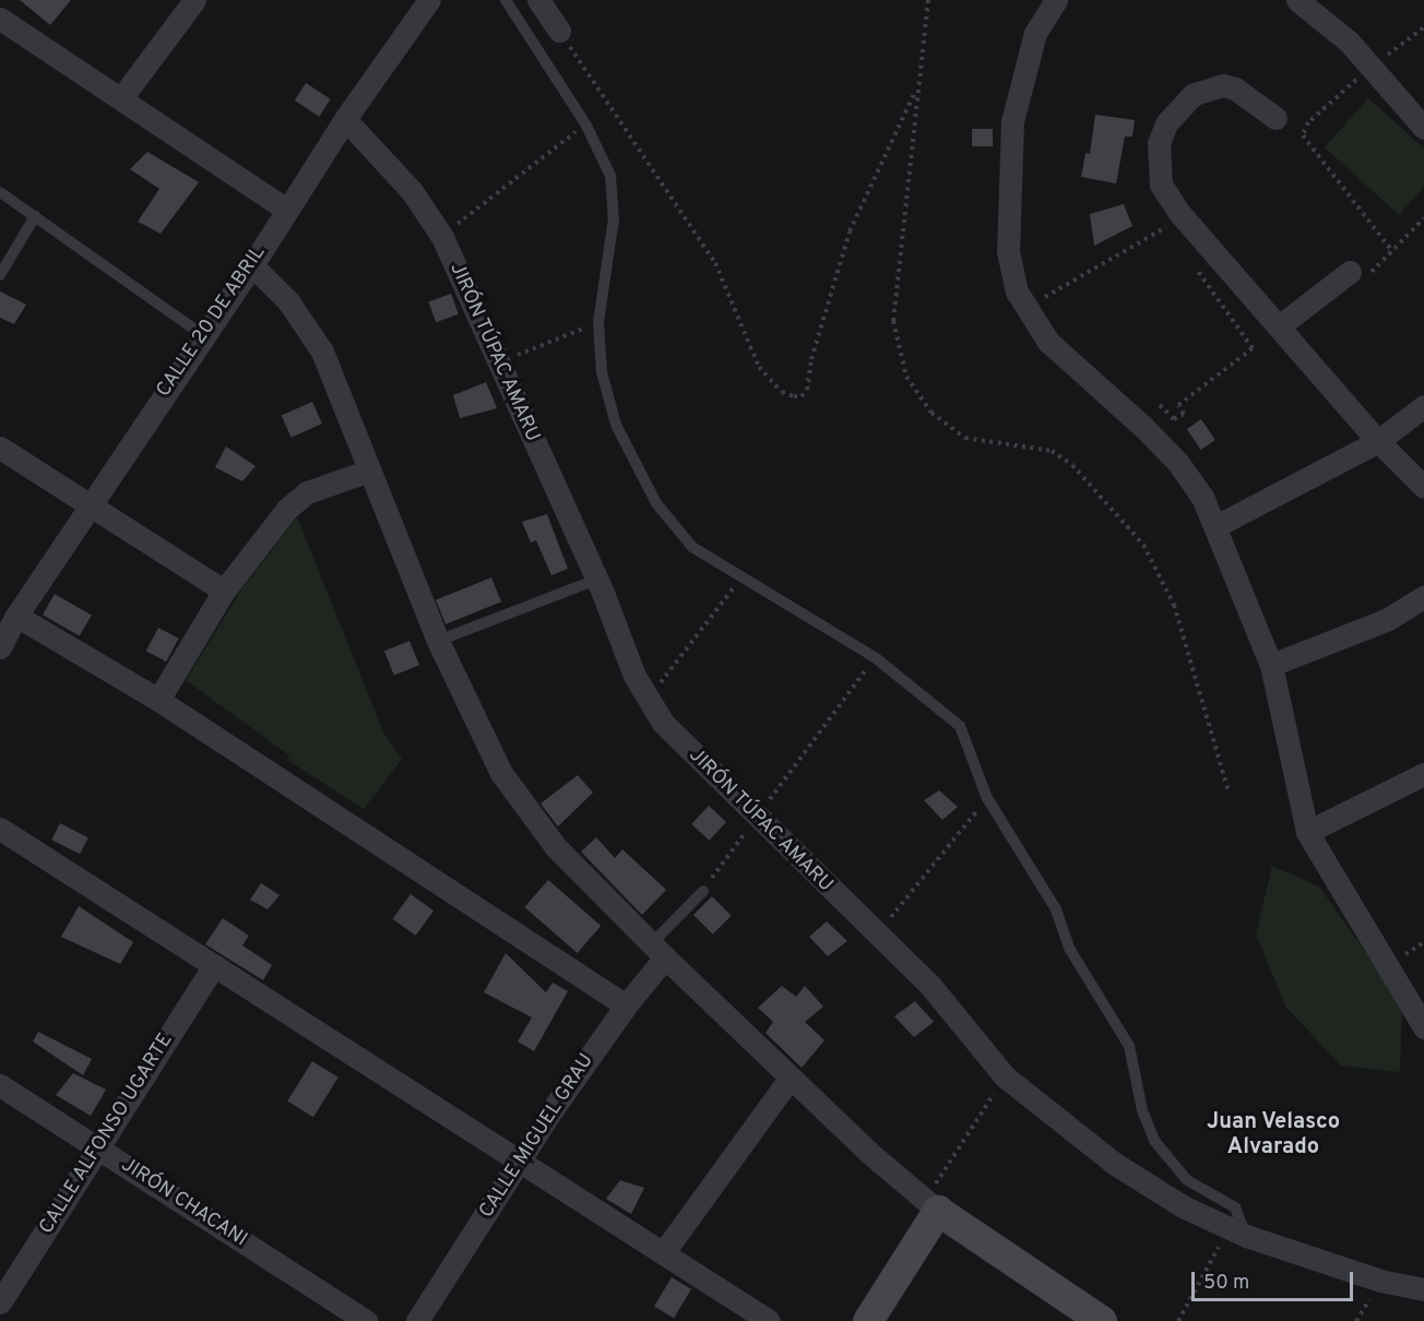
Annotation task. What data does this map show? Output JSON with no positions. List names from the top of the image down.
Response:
{
  "streets": {
    "street": [
      "CALLE 20 DE ABRIL",
      "JIRÓN TÚPAC AMARU",
      "CALLE ALFONSO UGARTE",
      "CALLE MIGUEL GRAU",
      "JIRÓN CHACANI"
    ]
  },
  "crossings": [
    ["CALLE 20 DE ABRIL", "JIRÓN TÚPAC AMARU"],
    ["CALLE ALFONSO UGARTE", "JIRÓN CHACANI"]
  ],
  "districts": ["Juan Velasco Alvarado"],
  "scale_bar": "50 m"
}
